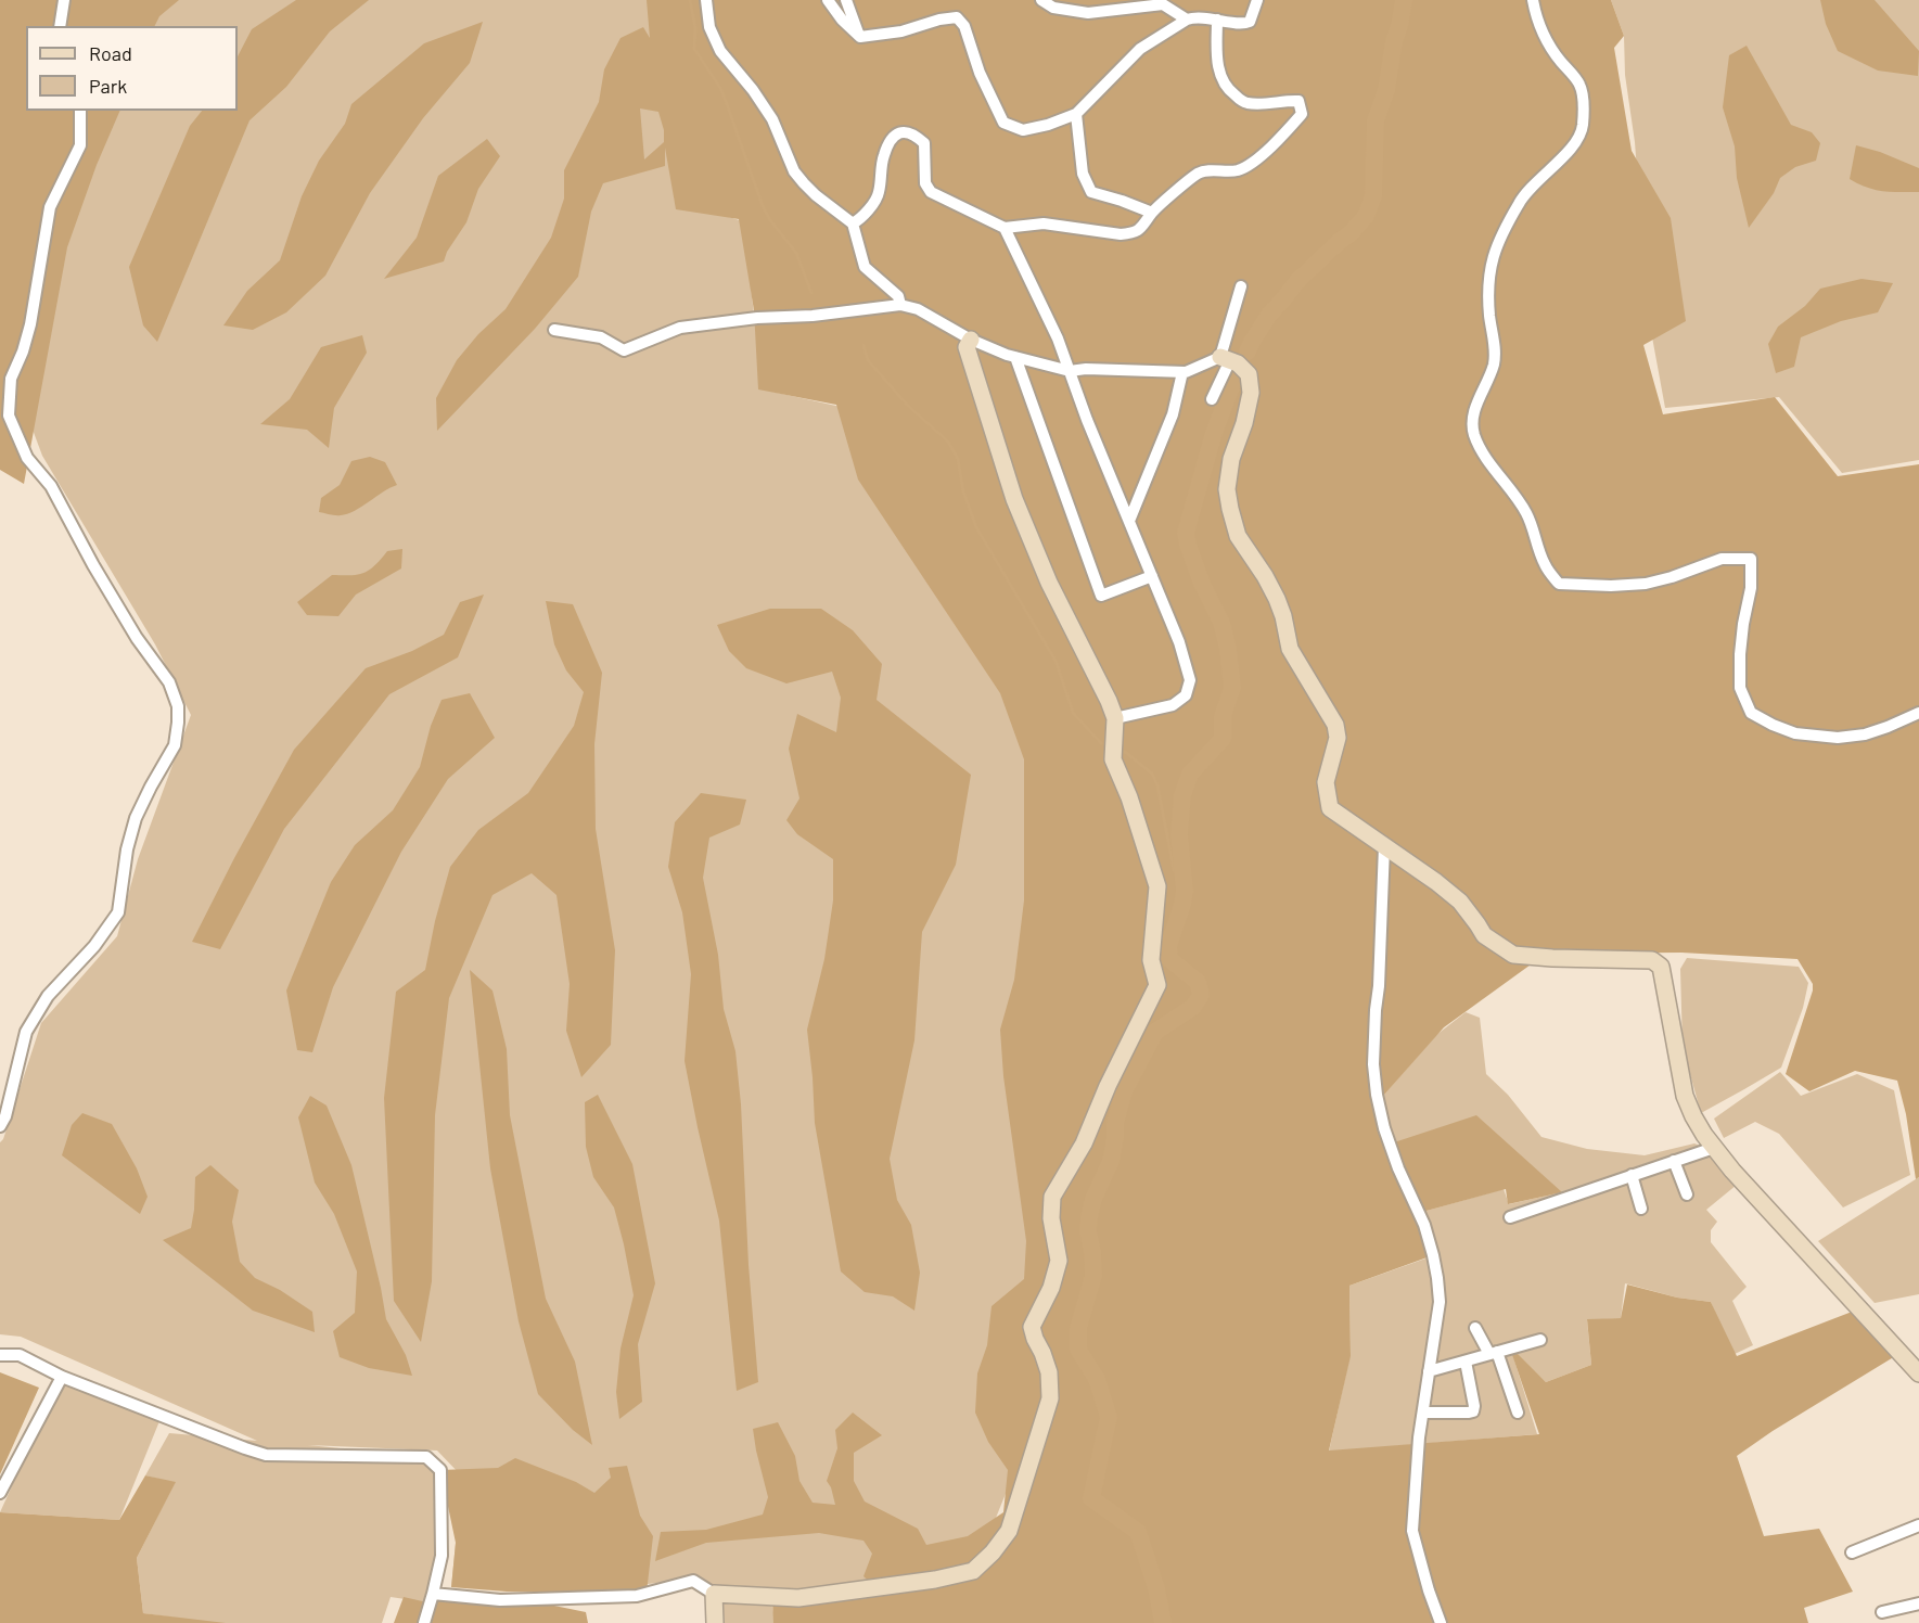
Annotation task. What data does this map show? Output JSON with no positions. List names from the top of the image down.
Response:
{
  "legend": ["Road", "Park"]
}
